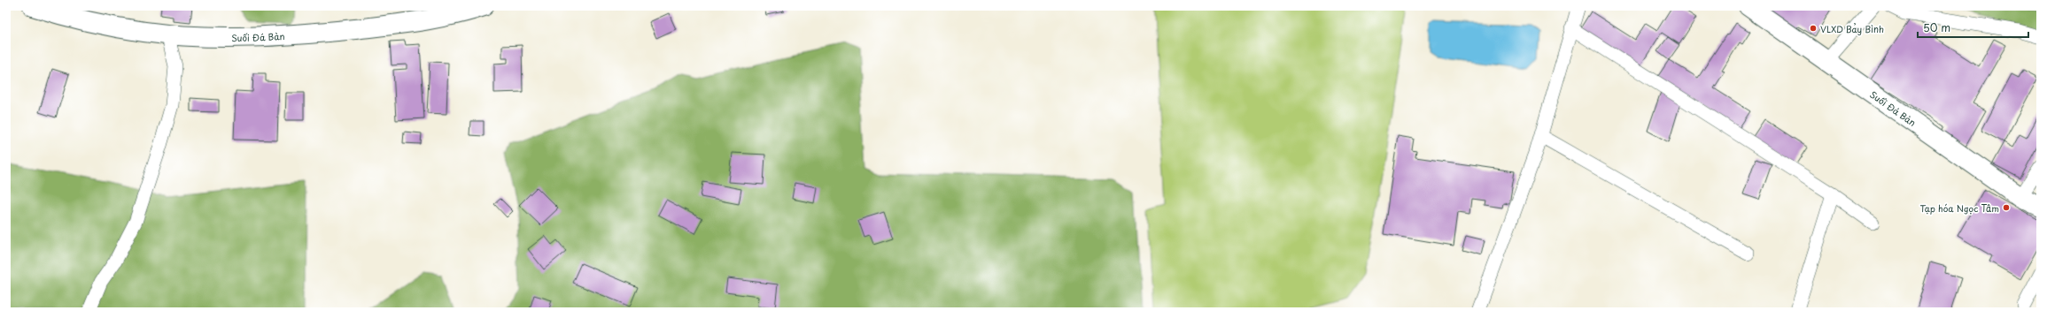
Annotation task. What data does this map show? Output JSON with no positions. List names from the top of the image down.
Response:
{
  "streets": {
    "street": ["Suối Đá Bàn"]
  },
  "places": ["VLXD Bảy Bình", "Tạp hóa Ngọc Tâm"],
  "scale_bar": "50 m"
}
